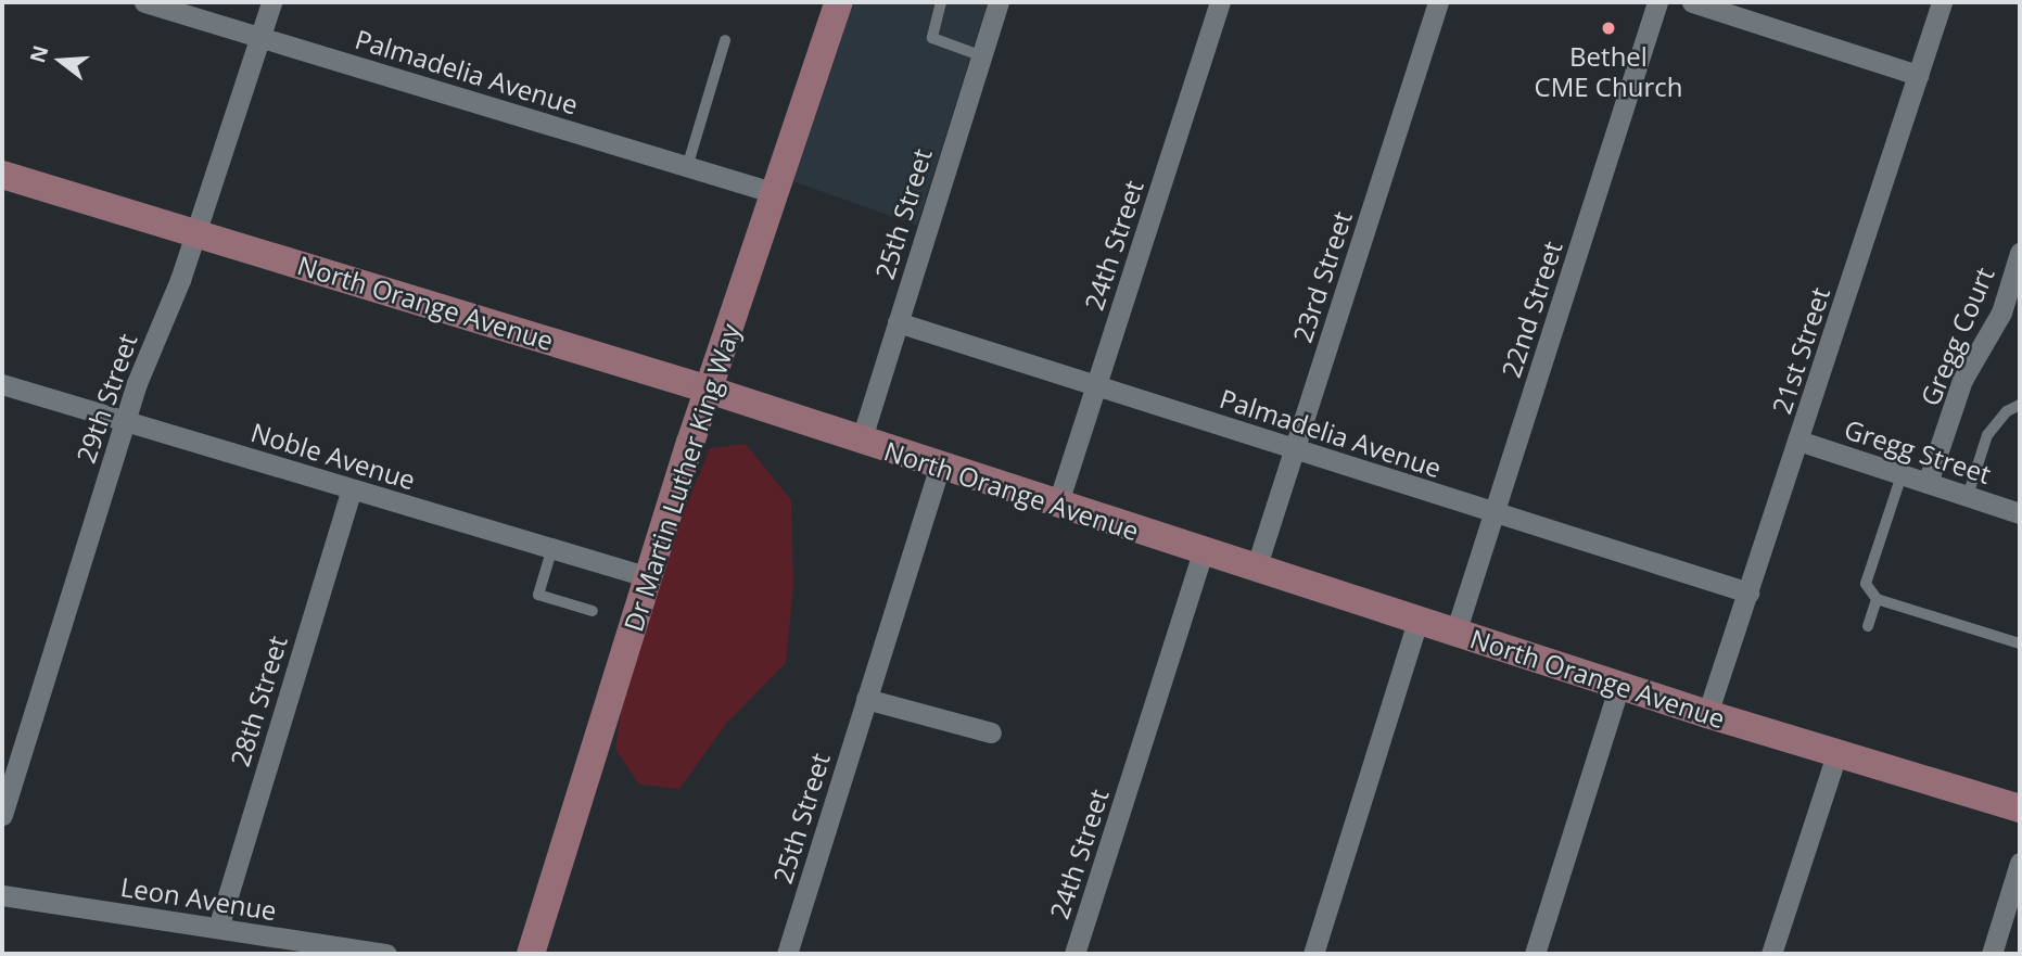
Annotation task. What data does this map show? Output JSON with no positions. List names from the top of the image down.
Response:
{
  "streets": {
    "street": [
      "Palmadelia Avenue",
      "25th Street",
      "24th Street",
      "23rd Street",
      "North Orange Avenue",
      "22nd Street",
      "Gregg Court",
      "21st Street",
      "29th Street",
      "Gregg Street",
      "Noble Avenue",
      "Dr Martin Luther King Way",
      "28th Street",
      "Leon Avenue"
    ]
  },
  "crossings": [
    ["Palmadelia Avenue", "25th Street"],
    ["Palmadelia Avenue", "24th Street"],
    ["Palmadelia Avenue", "23rd Street"],
    ["Palmadelia Avenue", "22nd Street"],
    ["Palmadelia Avenue", "21st Street"],
    ["Palmadelia Avenue", "29th Street"],
    ["Palmadelia Avenue", "Dr Martin Luther King Way"],
    ["25th Street", "North Orange Avenue"],
    ["24th Street", "North Orange Avenue"],
    ["23rd Street", "North Orange Avenue"],
    ["North Orange Avenue", "22nd Street"],
    ["North Orange Avenue", "21st Street"],
    ["North Orange Avenue", "29th Street"],
    ["North Orange Avenue", "Dr Martin Luther King Way"],
    ["Gregg Court", "Gregg Street"],
    ["21st Street", "Gregg Street"],
    ["29th Street", "Noble Avenue"],
    ["Noble Avenue", "Dr Martin Luther King Way"],
    ["Noble Avenue", "28th Street"],
    ["28th Street", "Leon Avenue"]
  ],
  "places": ["Bethel CME Church"],
  "north": "left"
}
